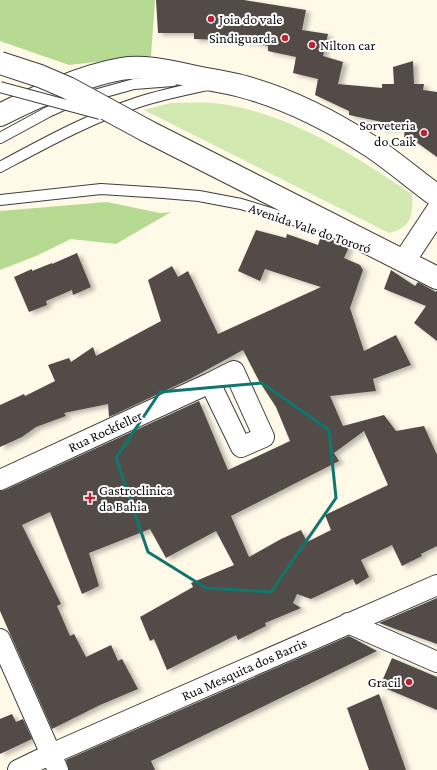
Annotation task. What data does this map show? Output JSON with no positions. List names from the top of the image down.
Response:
{
  "streets": {
    "street": ["Avenida Vale do Tororó", "Rua Rockfeller", "Rua Mesquita dos Barris"]
  },
  "places": {
    "other": [
      "Joia do vale",
      "Sindiguarda",
      "Nilton car",
      "Sorveteria do Caik",
      "Gracil"
    ],
    "health": ["Gastroclinica da Bahia"]
  }
}
